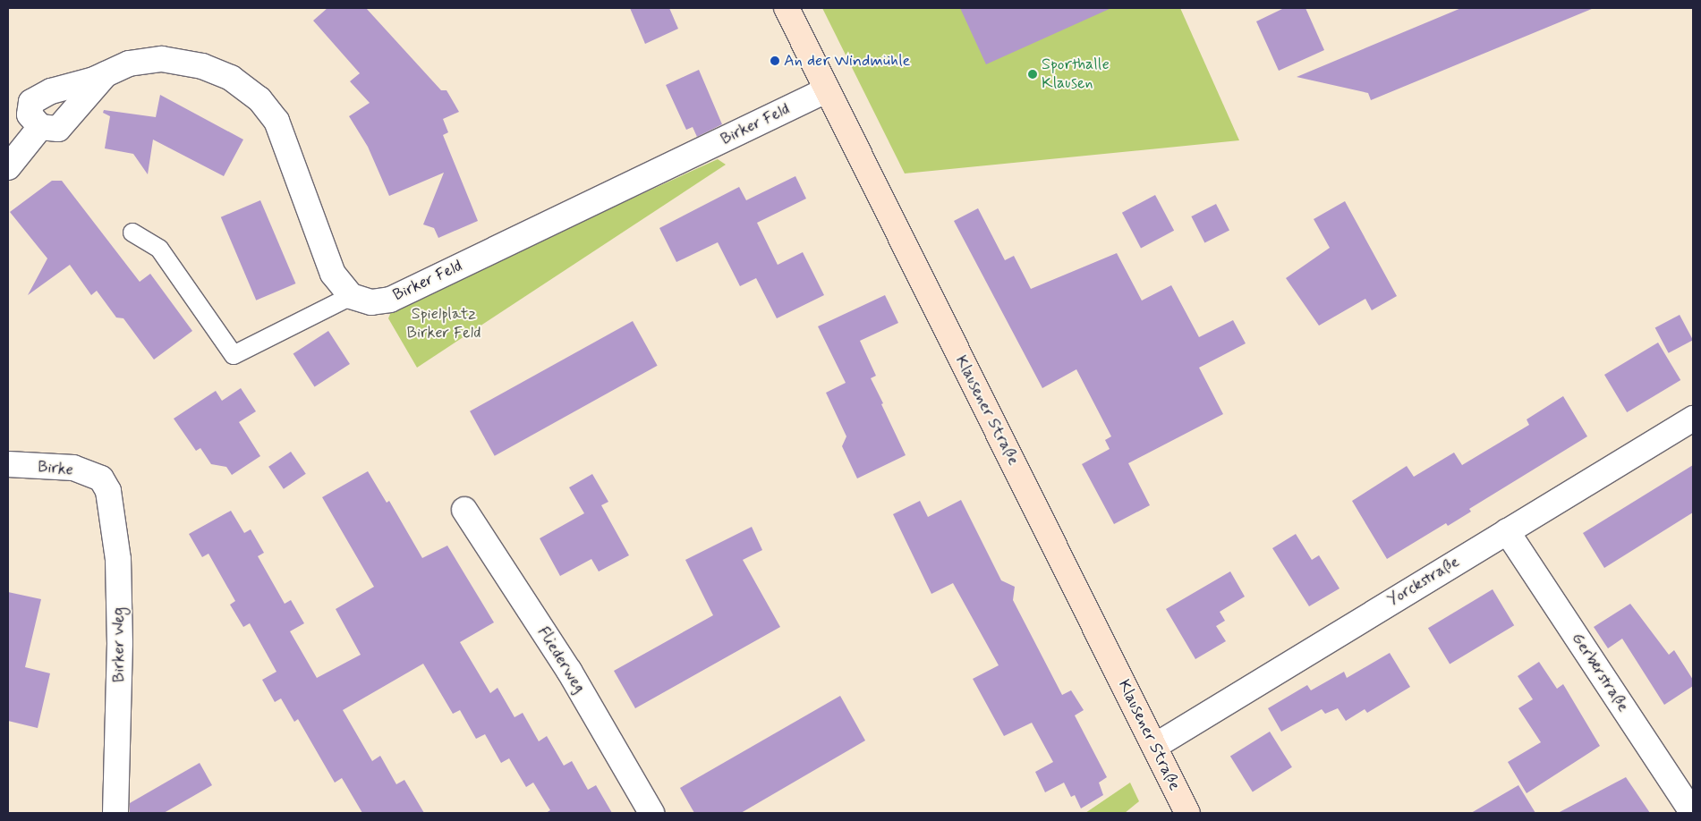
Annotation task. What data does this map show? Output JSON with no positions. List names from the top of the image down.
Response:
{
  "streets": {
    "main road": ["Klausener Straße"],
    "street": [
      "Birker Feld",
      "Birke",
      "Yorckstraße",
      "Birker Weg",
      "Fliederweg",
      "Gerberstraße"
    ]
  },
  "crossings": [
    ["Birker Feld", "Klausener Straße"],
    ["Klausener Straße", "Yorckstraße"],
    ["Birke", "Birker Weg"],
    ["Yorckstraße", "Gerberstraße"]
  ],
  "parks": ["Spielplatz Birker Feld"],
  "places": ["An der Windmühle", "Sporthalle Klausen"]
}
